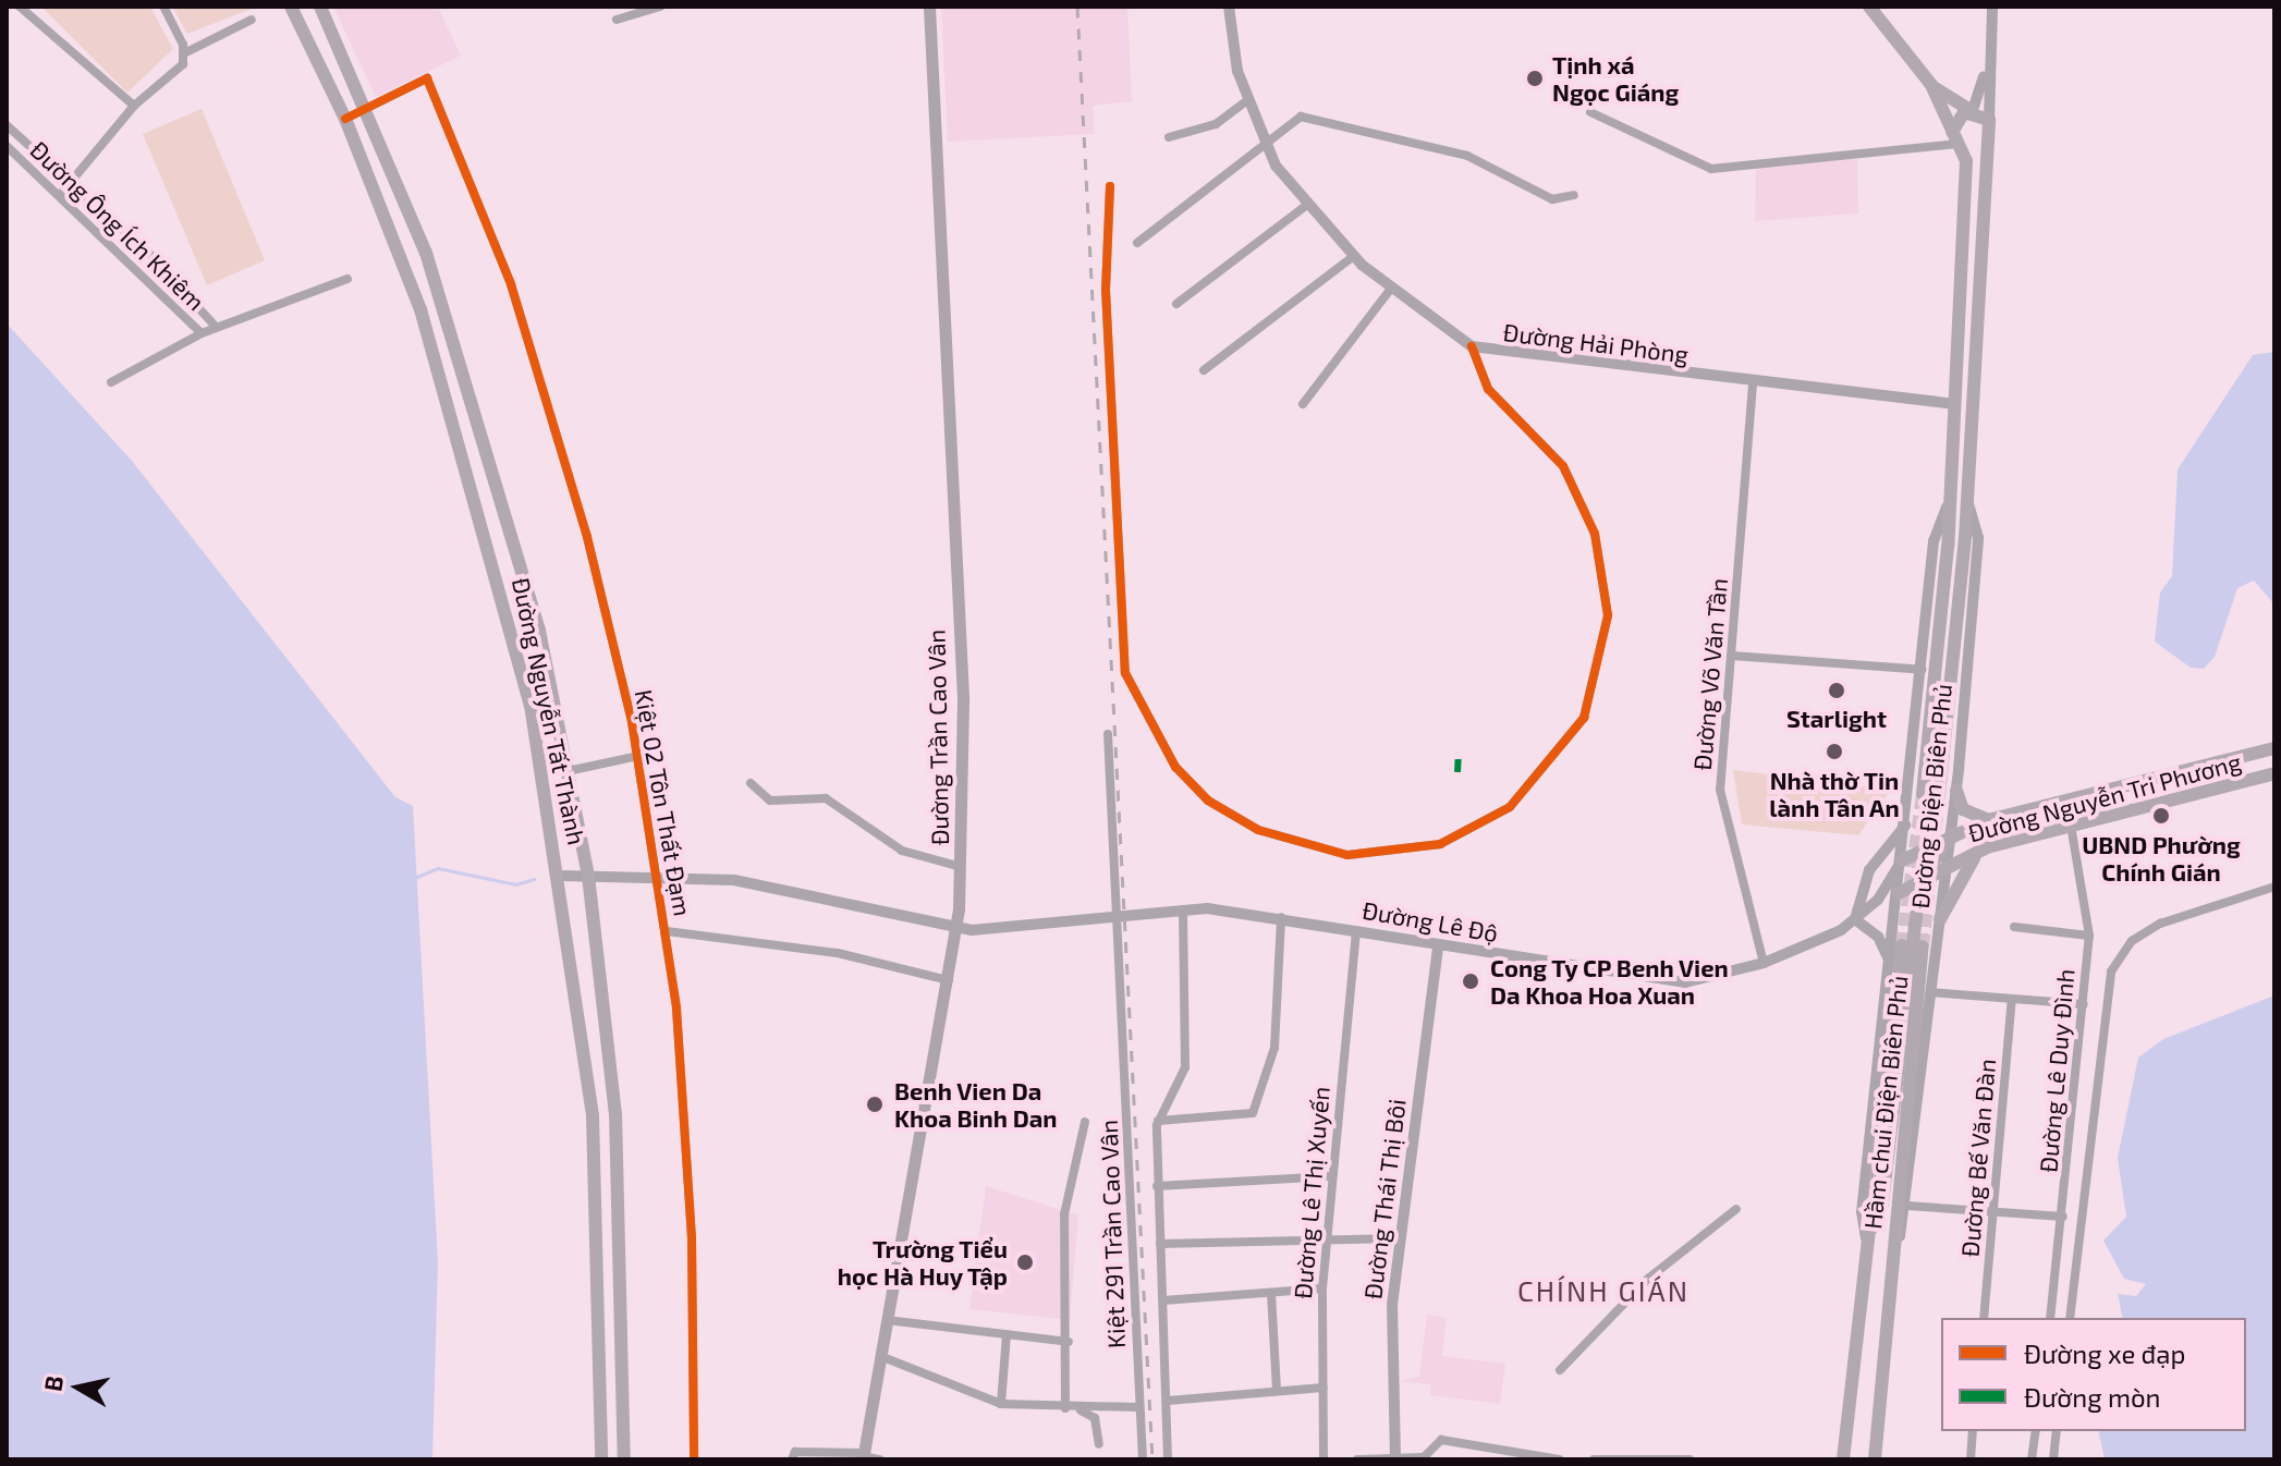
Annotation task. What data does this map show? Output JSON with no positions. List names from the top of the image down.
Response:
{
  "streets": {
    "main road": [
      "Đường Nguyễn Tất Thành",
      "Đường Trần Cao Vân",
      "Đường Điện Biên Phủ",
      "Đường Nguyễn Tri Phương",
      "Hầm chui Điện Biên Phủ"
    ],
    "street": [
      "Đường Ông Ích Khiêm",
      "Đường Hải Phòng",
      "Đường Võ Văn Tần",
      "Kiệt 02 Tôn Thất Đạm",
      "Đường Lê Độ",
      "Đường Lê Duy Đình",
      "Đường Bế Văn Đàn",
      "Đường Lê Thị Xuyến",
      "Đường Thái Thị Bôi",
      "Kiệt 291 Trần Cao Vân"
    ]
  },
  "crossings": [
    ["Đường Hải Phòng", "Đường Võ Văn Tần"],
    ["Đường Hải Phòng", "Đường Điện Biên Phủ"],
    ["Đường Võ Văn Tần", "Đường Lê Độ"],
    ["Đường Nguyễn Tất Thành", "Kiệt 02 Tôn Thất Đạm"],
    ["Đường Nguyễn Tất Thành", "Đường Lê Độ"],
    ["Đường Trần Cao Vân", "Đường Lê Độ"],
    ["Đường Điện Biên Phủ", "Đường Nguyễn Tri Phương"],
    ["Đường Điện Biên Phủ", "Đường Lê Độ"],
    ["Đường Điện Biên Phủ", "Hầm chui Điện Biên Phủ"],
    ["Đường Nguyễn Tri Phương", "Đường Lê Độ"],
    ["Đường Nguyễn Tri Phương", "Đường Lê Duy Đình"],
    ["Kiệt 02 Tôn Thất Đạm", "Đường Lê Độ"],
    ["Đường Lê Độ", "Đường Lê Thị Xuyến"],
    ["Đường Lê Độ", "Đường Thái Thị Bôi"],
    ["Đường Lê Độ", "Kiệt 291 Trần Cao Vân"]
  ],
  "districts": ["CHÍNH GIÁN"],
  "places": [
    "Tịnh xá Ngọc Giáng",
    "Starlight",
    "Nhà thờ Tin lành Tân An",
    "UBND Phường Chính Gián",
    "Cong Ty CP Benh Vien Da Khoa Hoa Xuan",
    "Benh Vien Da Khoa Binh Dan",
    "Trường Tiểu học Hà Huy Tập"
  ],
  "legend": ["Đường xe đạp", "Đường mòn"],
  "north": "left"
}
